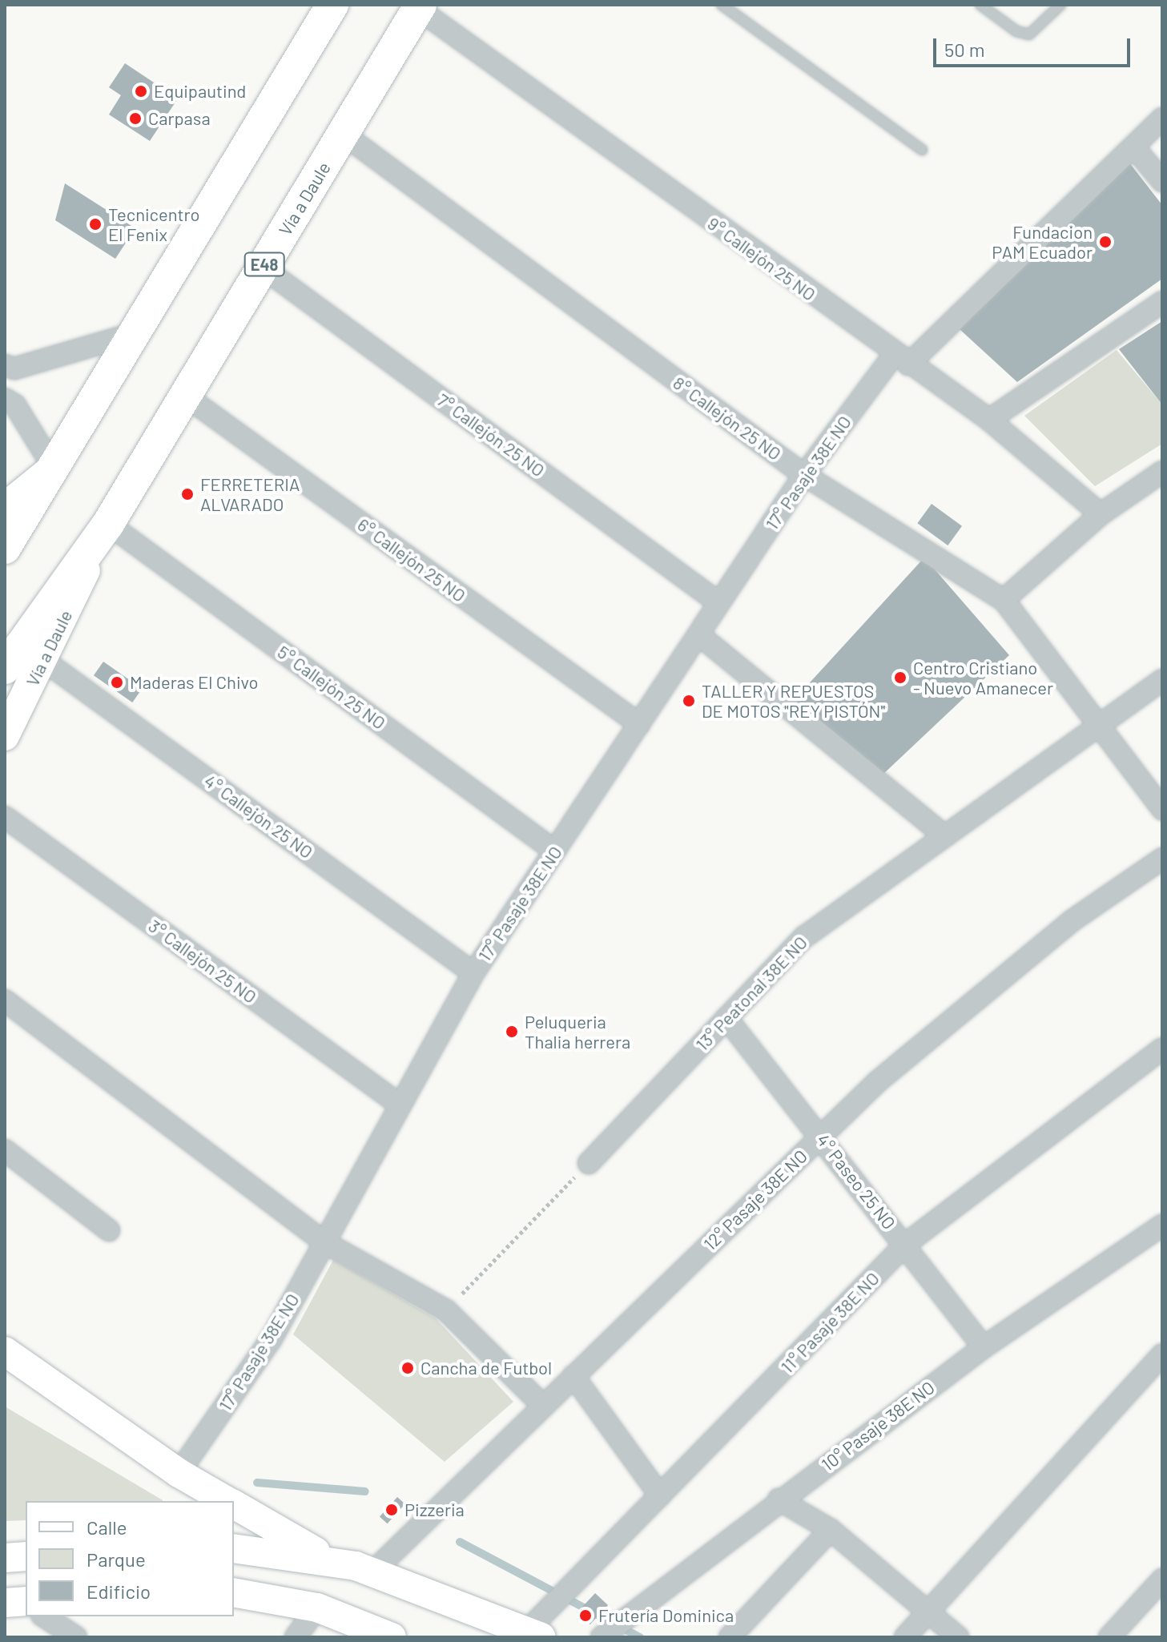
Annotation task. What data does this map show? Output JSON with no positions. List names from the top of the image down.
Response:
{
  "streets": {
    "main road": ["Vía a Daule", "E48"],
    "street": [
      "9° Callejón 25 NO",
      "8° Callejón 25 NO",
      "7° Callejón 25 NO",
      "17° Pasaje 38E NO",
      "6° Callejón 25 NO",
      "5° Callejón 25 NO",
      "4° Callejón 25 NO",
      "3° Callejón 25 NO",
      "13° Peatonal 38E NO",
      "4° Paseo 25 NO",
      "12° Pasaje 38E NO",
      "11° Pasaje 38E NO",
      "10° Pasaje 38E NO"
    ]
  },
  "crossings": [
    ["Vía a Daule", "9° Callejón 25 NO"],
    ["Vía a Daule", "8° Callejón 25 NO"],
    ["Vía a Daule", "7° Callejón 25 NO"],
    ["Vía a Daule", "6° Callejón 25 NO"],
    ["Vía a Daule", "5° Callejón 25 NO"],
    ["Vía a Daule", "4° Callejón 25 NO"],
    ["9° Callejón 25 NO", "17° Pasaje 38E NO"],
    ["8° Callejón 25 NO", "17° Pasaje 38E NO"],
    ["8° Callejón 25 NO", "13° Peatonal 38E NO"],
    ["7° Callejón 25 NO", "17° Pasaje 38E NO"],
    ["17° Pasaje 38E NO", "6° Callejón 25 NO"],
    ["17° Pasaje 38E NO", "5° Callejón 25 NO"],
    ["17° Pasaje 38E NO", "4° Callejón 25 NO"],
    ["17° Pasaje 38E NO", "3° Callejón 25 NO"],
    ["13° Peatonal 38E NO", "4° Paseo 25 NO"],
    ["4° Paseo 25 NO", "12° Pasaje 38E NO"],
    ["4° Paseo 25 NO", "11° Pasaje 38E NO"],
    ["4° Paseo 25 NO", "10° Pasaje 38E NO"]
  ],
  "places": [
    "Equipautind",
    "Carpasa",
    "Tecnicentro El Fenix",
    "Fundacion PAM Ecuador",
    "FERRETERIA ALVARADO",
    "Centro Cristiano - Nuevo Amanecer",
    "Maderas El Chivo",
    "TALLER Y REPUESTOS DE MOTOS \"REY PISTÓN\"",
    "Peluqueria Thalia herrera",
    "Cancha de Futbol",
    "Pizzeria",
    "Frutería Dominica"
  ],
  "legend": ["Calle", "Parque", "Edificio"],
  "scale_bar": "50 m"
}
